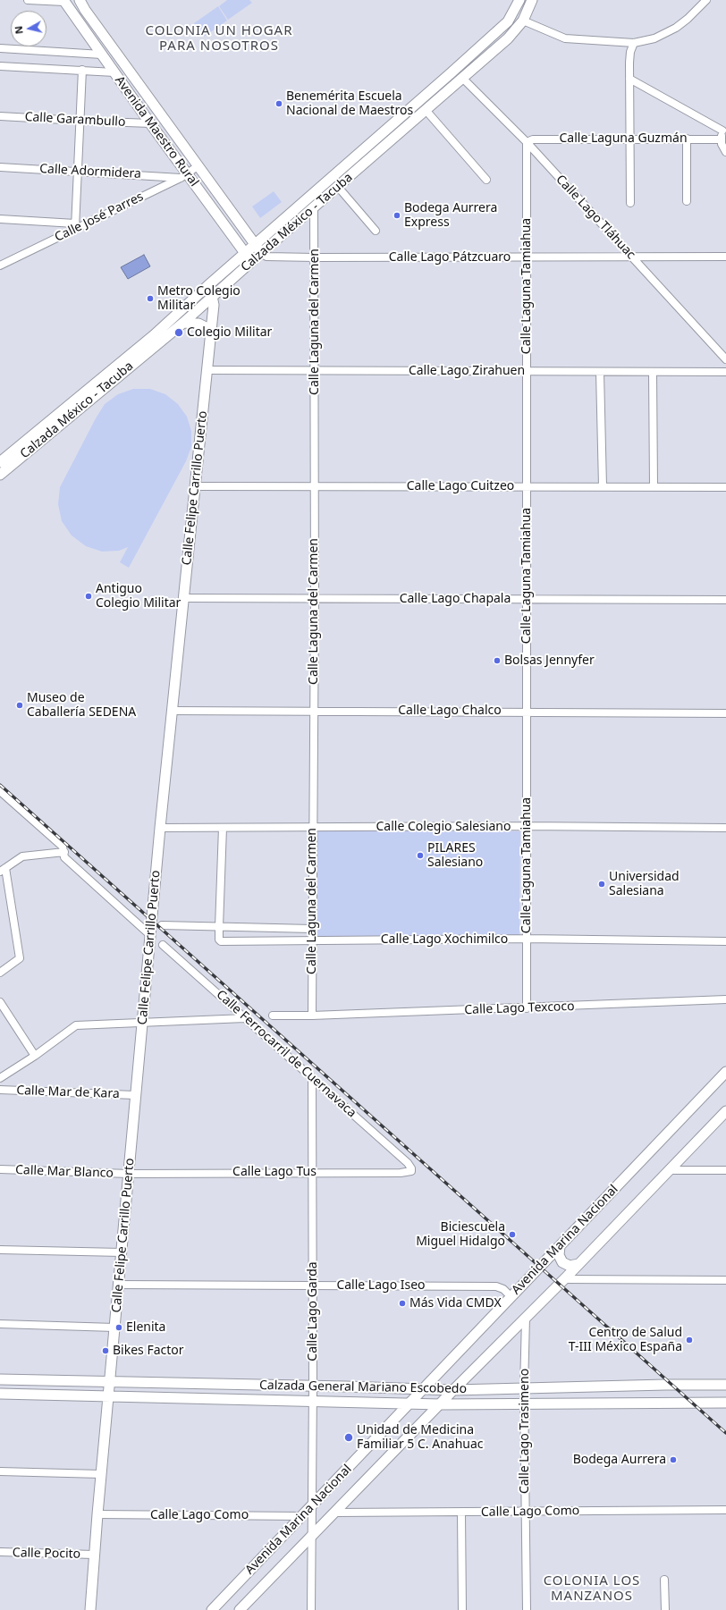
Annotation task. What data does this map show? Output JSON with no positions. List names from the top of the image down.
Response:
{
  "streets": {
    "main road": [
      "Avenida Maestro Rural",
      "Calzada México - Tacuba",
      "Calle Felipe Carrillo Puerto",
      "Avenida Marina Nacional",
      "Calzada General Mariano Escobedo"
    ],
    "street": [
      "Calle Garambullo",
      "Calle Laguna Guzmán",
      "Calle Adormidera",
      "Calle José Parres",
      "Calle Lago Tláhuac",
      "Calle Lago Pátzcuaro",
      "Calle Laguna Tamiahua",
      "Calle Laguna del Carmen",
      "Calle Lago Zirahuen",
      "Calle Lago Cuitzeo",
      "Calle Lago Chapala",
      "Calle Lago Chalco",
      "Calle Colegio Salesiano",
      "Calle Lago Xochimilco",
      "Calle Lago Texcoco",
      "Calle Ferrocarril de Cuernavaca",
      "Calle Mar de Kara",
      "Calle Mar Blanco",
      "Calle Lago Tus",
      "Calle Lago Iseo",
      "Calle Lago Garda",
      "Calle Lago Trasimeno",
      "Calle Lago Como",
      "Calle Pocito"
    ]
  },
  "crossings": [
    ["Calle Garambullo", "Avenida Maestro Rural"],
    ["Avenida Maestro Rural", "Calle Adormidera"],
    ["Avenida Maestro Rural", "Calle José Parres"],
    ["Avenida Maestro Rural", "Calzada México - Tacuba"],
    ["Avenida Maestro Rural", "Calle Lago Pátzcuaro"],
    ["Calle Laguna Guzmán", "Calle Lago Tláhuac"],
    ["Calle Laguna Guzmán", "Calle Laguna Tamiahua"],
    ["Calle Adormidera", "Calle José Parres"],
    ["Calle Lago Tláhuac", "Calzada México - Tacuba"],
    ["Calle Lago Tláhuac", "Calle Lago Pátzcuaro"],
    ["Calle Lago Tláhuac", "Calle Laguna Tamiahua"],
    ["Calzada México - Tacuba", "Calle Lago Pátzcuaro"],
    ["Calzada México - Tacuba", "Calle Laguna del Carmen"],
    ["Calzada México - Tacuba", "Calle Felipe Carrillo Puerto"],
    ["Calle Lago Pátzcuaro", "Calle Laguna Tamiahua"],
    ["Calle Lago Pátzcuaro", "Calle Laguna del Carmen"],
    ["Calle Laguna Tamiahua", "Calle Lago Zirahuen"],
    ["Calle Laguna Tamiahua", "Calle Lago Cuitzeo"],
    ["Calle Laguna Tamiahua", "Calle Lago Chapala"],
    ["Calle Laguna Tamiahua", "Calle Lago Chalco"],
    ["Calle Laguna Tamiahua", "Calle Colegio Salesiano"],
    ["Calle Laguna Tamiahua", "Calle Lago Xochimilco"],
    ["Calle Laguna Tamiahua", "Calle Lago Texcoco"],
    ["Calle Laguna del Carmen", "Calle Lago Zirahuen"],
    ["Calle Laguna del Carmen", "Calle Lago Cuitzeo"],
    ["Calle Laguna del Carmen", "Calle Lago Chapala"],
    ["Calle Laguna del Carmen", "Calle Lago Chalco"],
    ["Calle Laguna del Carmen", "Calle Colegio Salesiano"],
    ["Calle Laguna del Carmen", "Calle Lago Xochimilco"],
    ["Calle Laguna del Carmen", "Calle Lago Texcoco"],
    ["Calle Lago Zirahuen", "Calle Felipe Carrillo Puerto"],
    ["Calle Lago Cuitzeo", "Calle Felipe Carrillo Puerto"],
    ["Calle Felipe Carrillo Puerto", "Calle Lago Chapala"],
    ["Calle Felipe Carrillo Puerto", "Calle Lago Chalco"],
    ["Calle Felipe Carrillo Puerto", "Calle Colegio Salesiano"],
    ["Calle Felipe Carrillo Puerto", "Calle Mar de Kara"],
    ["Calle Felipe Carrillo Puerto", "Calle Mar Blanco"],
    ["Calle Felipe Carrillo Puerto", "Calle Lago Tus"],
    ["Calle Felipe Carrillo Puerto", "Calle Lago Iseo"],
    ["Calle Felipe Carrillo Puerto", "Calzada General Mariano Escobedo"],
    ["Calle Felipe Carrillo Puerto", "Calle Lago Como"],
    ["Calle Felipe Carrillo Puerto", "Calle Pocito"],
    ["Calle Ferrocarril de Cuernavaca", "Calle Lago Tus"],
    ["Calle Ferrocarril de Cuernavaca", "Calle Lago Garda"],
    ["Calle Mar Blanco", "Calle Lago Tus"],
    ["Calle Lago Tus", "Calle Lago Garda"],
    ["Avenida Marina Nacional", "Calle Lago Iseo"],
    ["Avenida Marina Nacional", "Calle Lago Garda"],
    ["Avenida Marina Nacional", "Calzada General Mariano Escobedo"],
    ["Avenida Marina Nacional", "Calle Lago Trasimeno"],
    ["Avenida Marina Nacional", "Calle Lago Como"],
    ["Calle Lago Iseo", "Calle Lago Garda"],
    ["Calle Lago Garda", "Calzada General Mariano Escobedo"],
    ["Calzada General Mariano Escobedo", "Calle Lago Trasimeno"],
    ["Calle Lago Trasimeno", "Calle Lago Como"]
  ],
  "districts": ["COLONIA UN HOGAR PARA NOSOTROS", "COLONIA LOS MANZANOS"],
  "places": [
    "Benemérita Escuela Nacional de Maestros",
    "Bodega Aurrera Express",
    "Metro Colegio Militar",
    "Colegio Militar",
    "Antiguo Colegio Militar",
    "Bolsas Jennyfer",
    "Museo de Caballería SEDENA",
    "PILARES Salesiano",
    "Universidad Salesiana",
    "Biciescuela Miguel Hidalgo",
    "Más Vida CMDX",
    "Elenita",
    "Centro de Salud T-III México España",
    "Bikes Factor",
    "Unidad de Medicina Familiar 5 C. Anahuac",
    "Bodega Aurrera"
  ],
  "north": "left"
}
